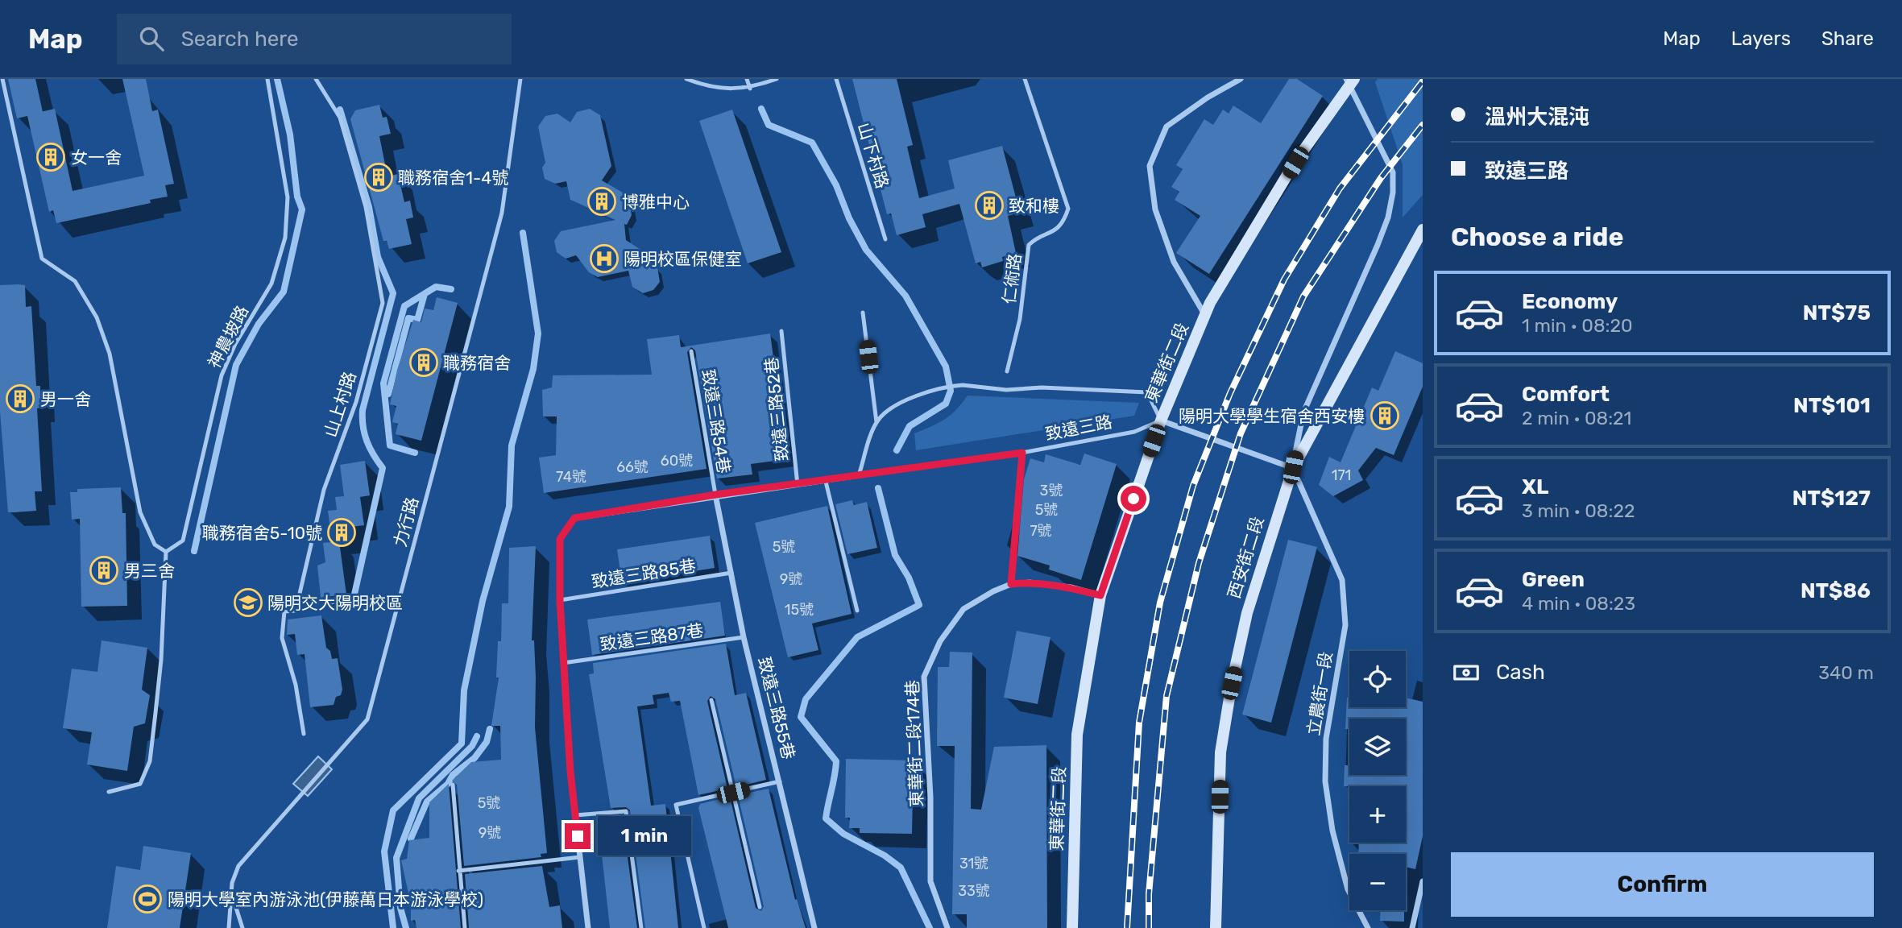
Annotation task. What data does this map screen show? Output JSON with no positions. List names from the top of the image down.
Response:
{
  "streets": {
    "street": [
      "東華街二段",
      "西安街二段",
      "立農街一段",
      "致遠三路55巷",
      "東華街二段174巷"
    ],
    "lane": [
      "山下村路",
      "仁術路",
      "神農坡路",
      "山上村路",
      "致遠三路52巷",
      "致遠三路54巷",
      "致遠三路",
      "力行路",
      "致遠三路85巷",
      "致遠三路87巷"
    ]
  },
  "crossings": [
    ["東華街二段", "致遠三路"],
    ["東華街二段", "東華街二段174巷"],
    ["致遠三路54巷", "致遠三路55巷"],
    ["西安街二段", "立農街一段"],
    ["致遠三路85巷", "致遠三路55巷"],
    ["致遠三路87巷", "致遠三路55巷"]
  ],
  "places": {
    "building": [
      "女一舍",
      "職務宿舍1-4號",
      "博雅中心",
      "致和樓",
      "職務宿舍",
      "男一舍",
      "陽明大學學生宿舍西安樓",
      "職務宿舍5-10號",
      "男三舍"
    ],
    "hospital": ["陽明校區保健室"],
    "school or university": ["陽明交大陽明校區"],
    "sports": ["陽明大學室內游泳池(伊藤萬日本游泳學校)"]
  },
  "house_numbers": [
    "60號",
    "66號",
    "171",
    "74號",
    "3號",
    "5號",
    "7號",
    "5號",
    "9號",
    "15號",
    "5號",
    "9號",
    "31號",
    "33號"
  ],
  "page": {
    "header": "Map",
    "search": "Search here",
    "nav": ["Map", "Layers", "Share"],
    "banner": ["溫州大混沌", "致遠三路"],
    "heading": "Choose a ride",
    "list": [
      {
        "name": "Economy",
        "note": "1 min · 08:20",
        "value": "NT$75"
      },
      {
        "name": "Comfort",
        "note": "2 min · 08:21",
        "value": "NT$101"
      },
      {
        "name": "XL",
        "note": "3 min · 08:22",
        "value": "NT$127"
      },
      {
        "name": "Green",
        "note": "4 min · 08:23",
        "value": "NT$86"
      }
    ],
    "pay": ["Cash", "340 m"],
    "map_buttons": ["+", "−"],
    "bubble": "1 min",
    "buttons": "Confirm"
  }
}
